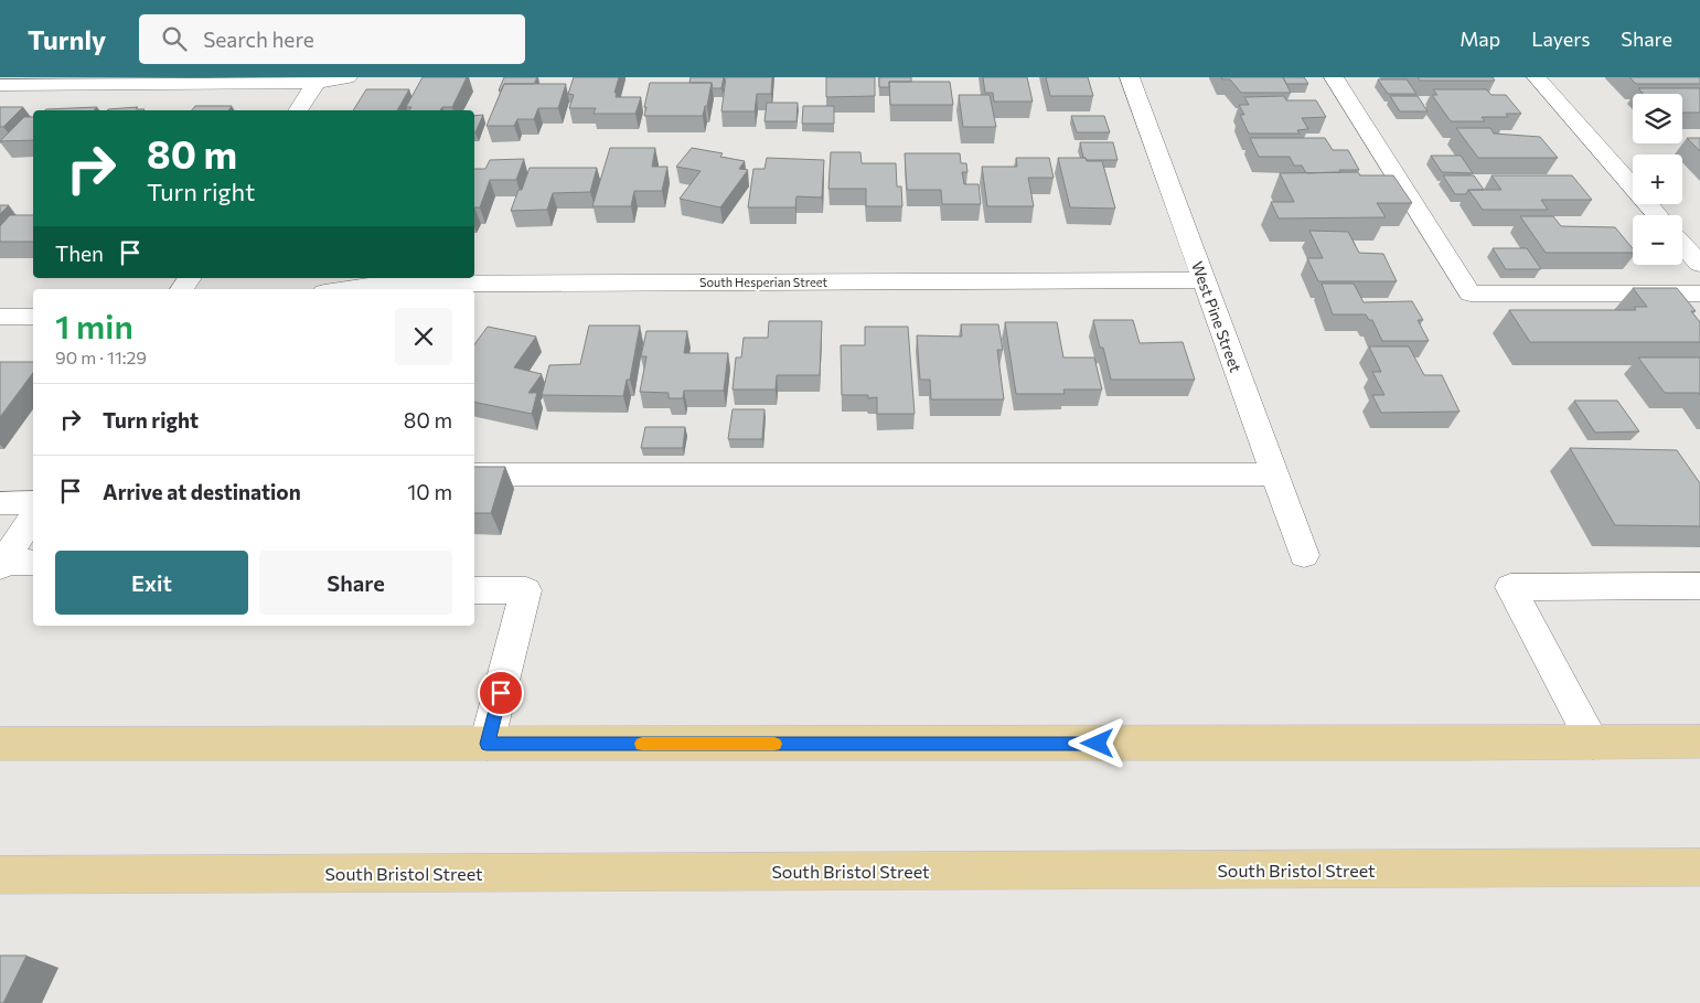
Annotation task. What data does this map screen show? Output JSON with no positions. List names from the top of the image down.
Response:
{
  "streets": {
    "main road": ["South Bristol Street"],
    "street": ["South Hesperian Street", "West Pine Street"]
  },
  "crossings": [
    ["South Hesperian Street", "West Pine Street"]
  ],
  "page": {
    "header": "Turnly",
    "search": "Search here",
    "nav": ["Map", "Layers", "Share"],
    "map_buttons": ["+", "−"],
    "turn": ["80 m", "Turn right"],
    "then": "Then",
    "heading": ["1 min", "90 m · 11:29"],
    "list": [
      {
        "name": "Turn right",
        "value": "80 m"
      },
      {
        "name": "Arrive at destination",
        "value": "10 m"
      }
    ],
    "buttons": ["Exit", "Share"]
  }
}
